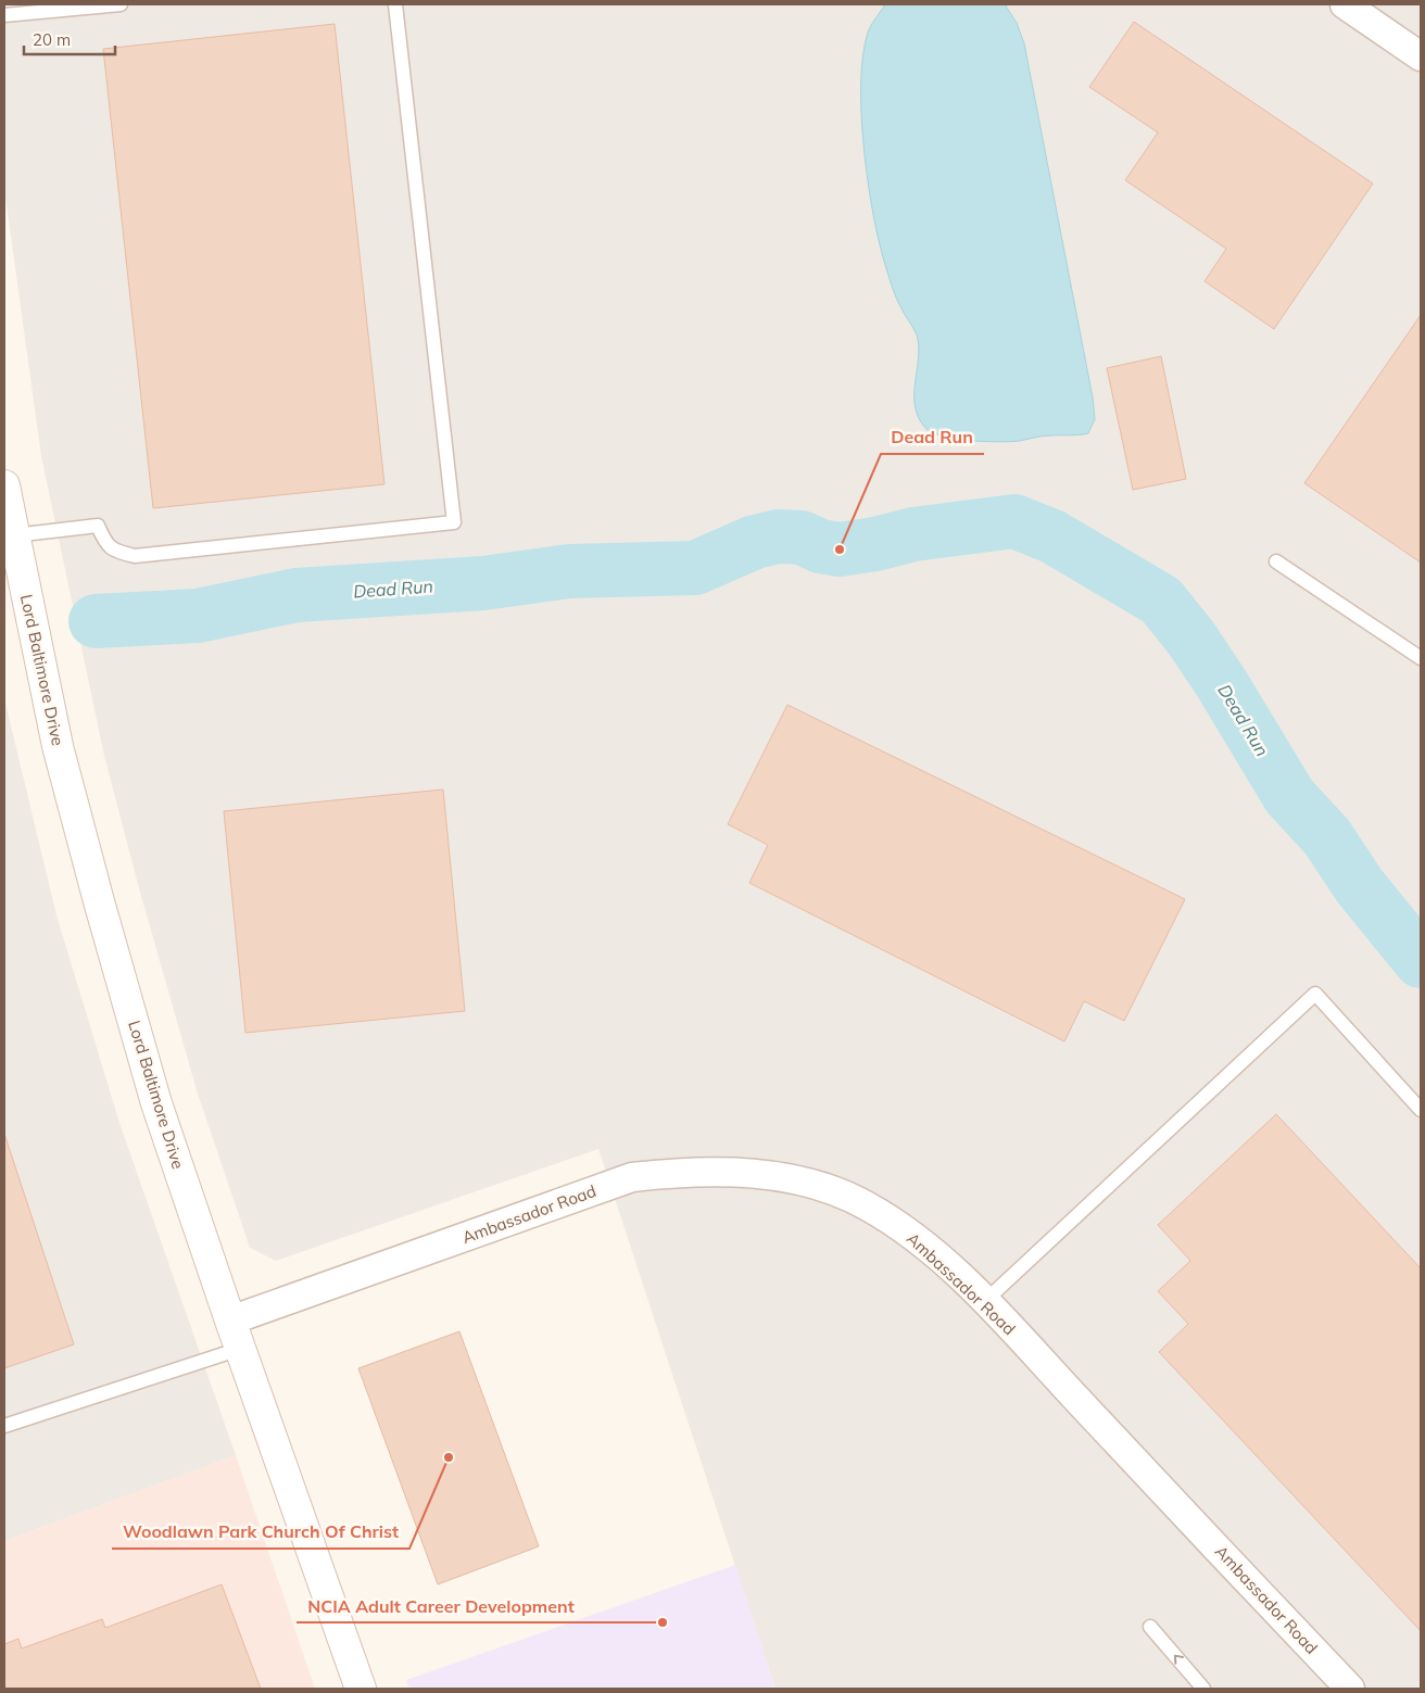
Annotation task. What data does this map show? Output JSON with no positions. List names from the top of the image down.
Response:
{
  "streets": {
    "main road": ["Lord Baltimore Drive"],
    "street": ["Ambassador Road"]
  },
  "crossings": [
    ["Lord Baltimore Drive", "Ambassador Road"]
  ],
  "water": ["Dead Run"],
  "places": ["Dead Run", "Woodlawn Park Church Of Christ", "NCIA Adult Career Development"],
  "scale_bar": "20 m"
}
